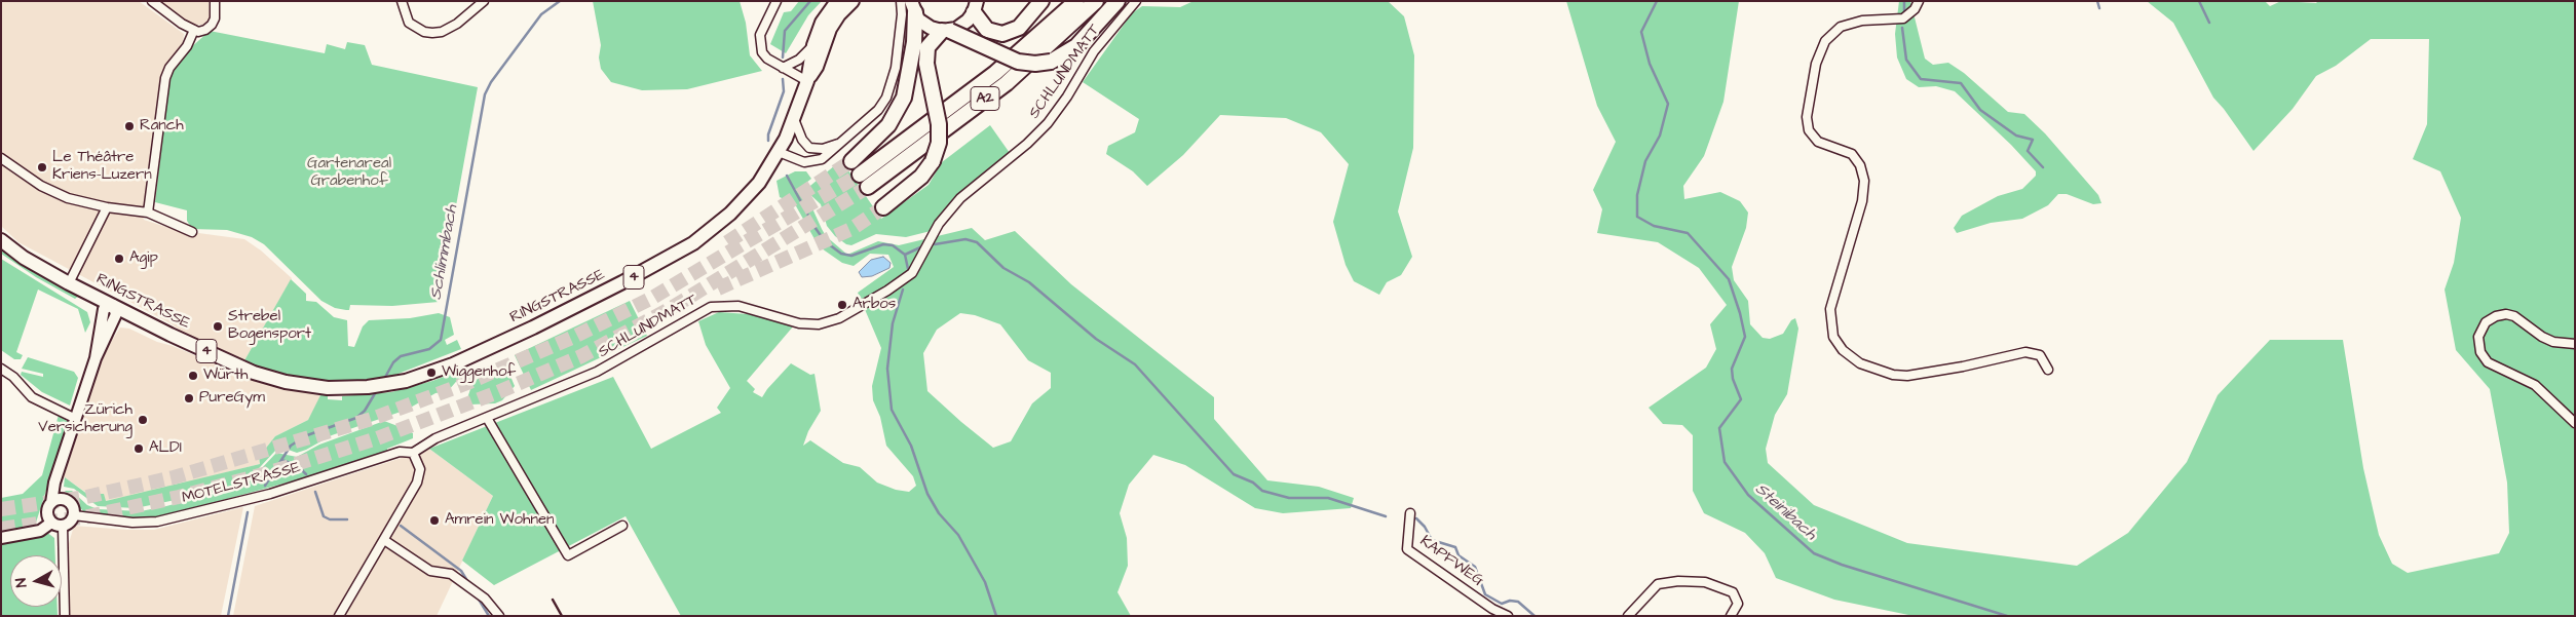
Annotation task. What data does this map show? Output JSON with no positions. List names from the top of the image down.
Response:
{
  "streets": {
    "highway": ["A2"],
    "main road": ["4", "RINGSTRASSE"],
    "street": ["SCHLUNDMATT", "MOTELSTRASSE", "KAPFWEG"]
  },
  "crossings": [
    ["SCHLUNDMATT", "MOTELSTRASSE"],
    ["4", "RINGSTRASSE"]
  ],
  "water": ["Schlimmbach", "Steinibach"],
  "parks": ["Gartenareal Grabenhof"],
  "places": [
    "Ranch",
    "Le Théâtre Kriens-Luzern",
    "Agip",
    "Arbos",
    "Strebel Bogensport",
    "Wiggenhof",
    "Würth",
    "PureGym",
    "Zürich Versicherung",
    "ALDI",
    "Amrein Wohnen"
  ],
  "north": "left"
}
